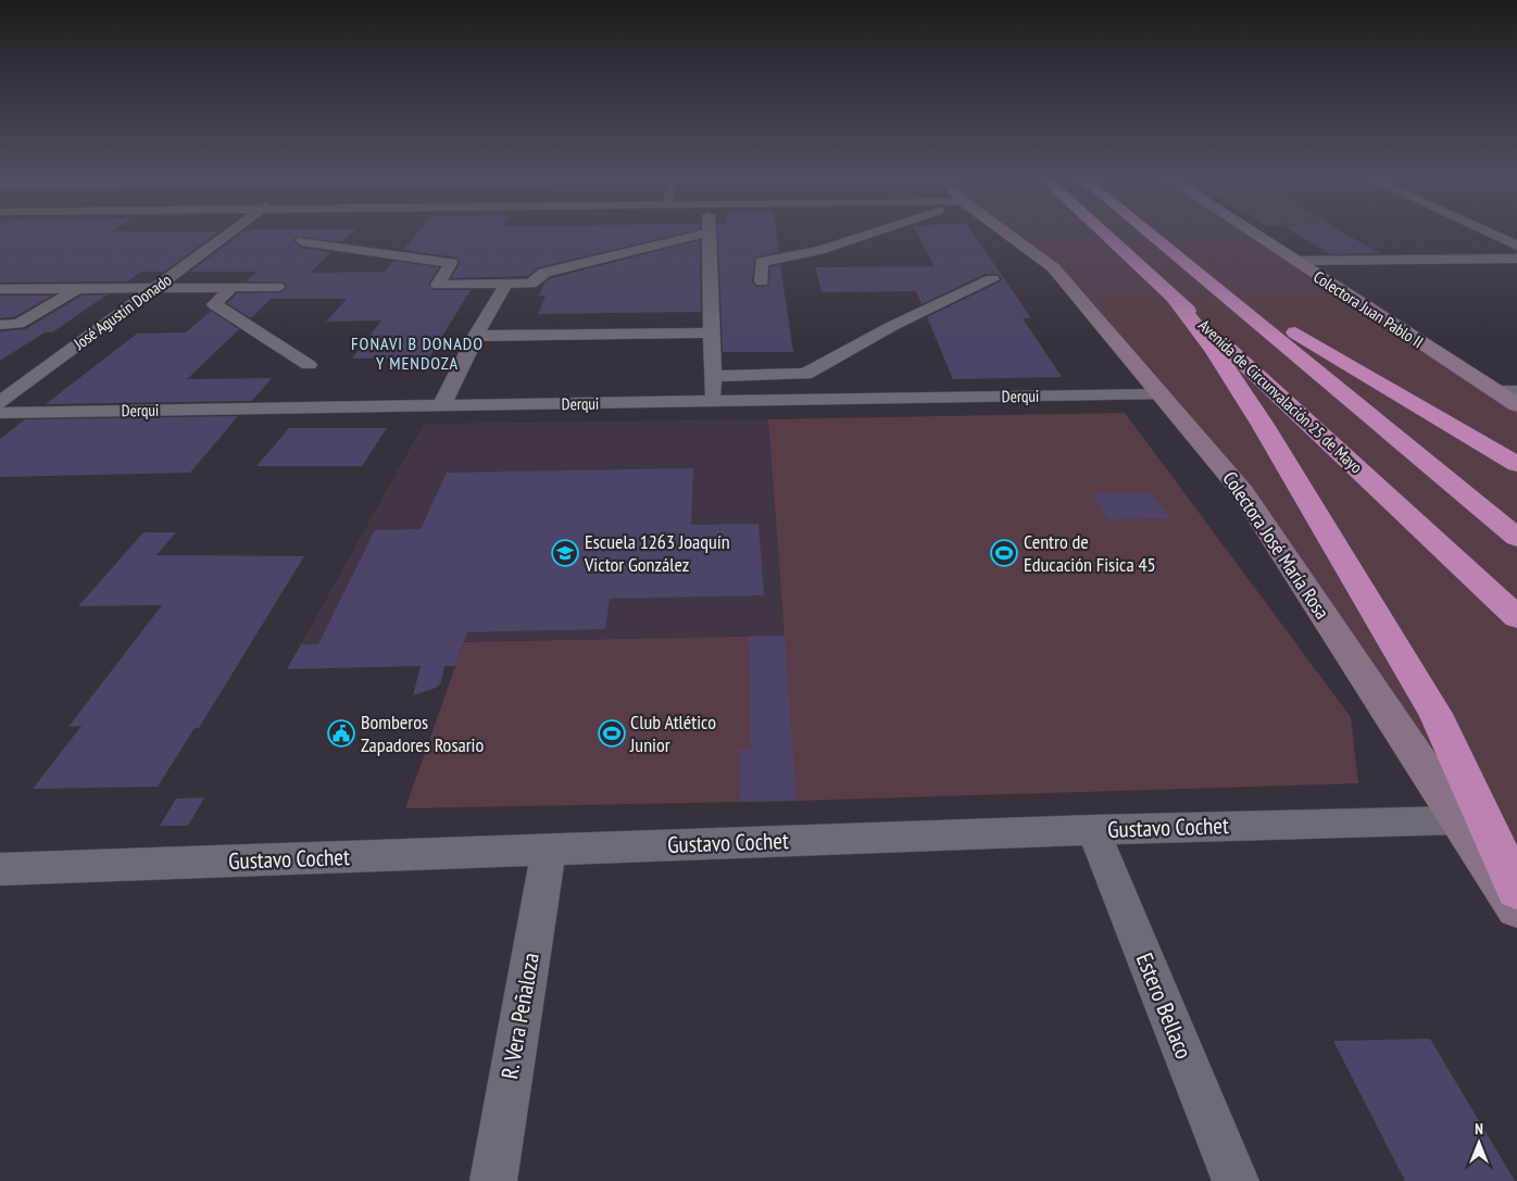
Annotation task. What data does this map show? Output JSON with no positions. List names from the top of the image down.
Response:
{
  "streets": {
    "highway": ["Avenida de Circunvalación 25 de Mayo"],
    "main road": ["Colectora Juan Pablo II", "Colectora José María Rosa"],
    "street": [
      "José Agustín Donado",
      "Derqui",
      "Gustavo Cochet",
      "Estero Bellaco",
      "R. Vera Peñaloza"
    ]
  },
  "crossings": [
    ["Derqui", "Colectora José María Rosa"],
    ["Colectora José María Rosa", "Gustavo Cochet"],
    ["Gustavo Cochet", "Estero Bellaco"],
    ["Gustavo Cochet", "R. Vera Peñaloza"]
  ],
  "districts": ["FONAVI B DONADO Y MENDOZA"],
  "places": {
    "school or university": ["Escuela 1263 Joaquín Victor González"],
    "sports": ["Centro de Educación Fisica 45", "Club Atlético Junior"],
    "public building": ["Bomberos Zapadores Rosario"]
  },
  "north": "top"
}
